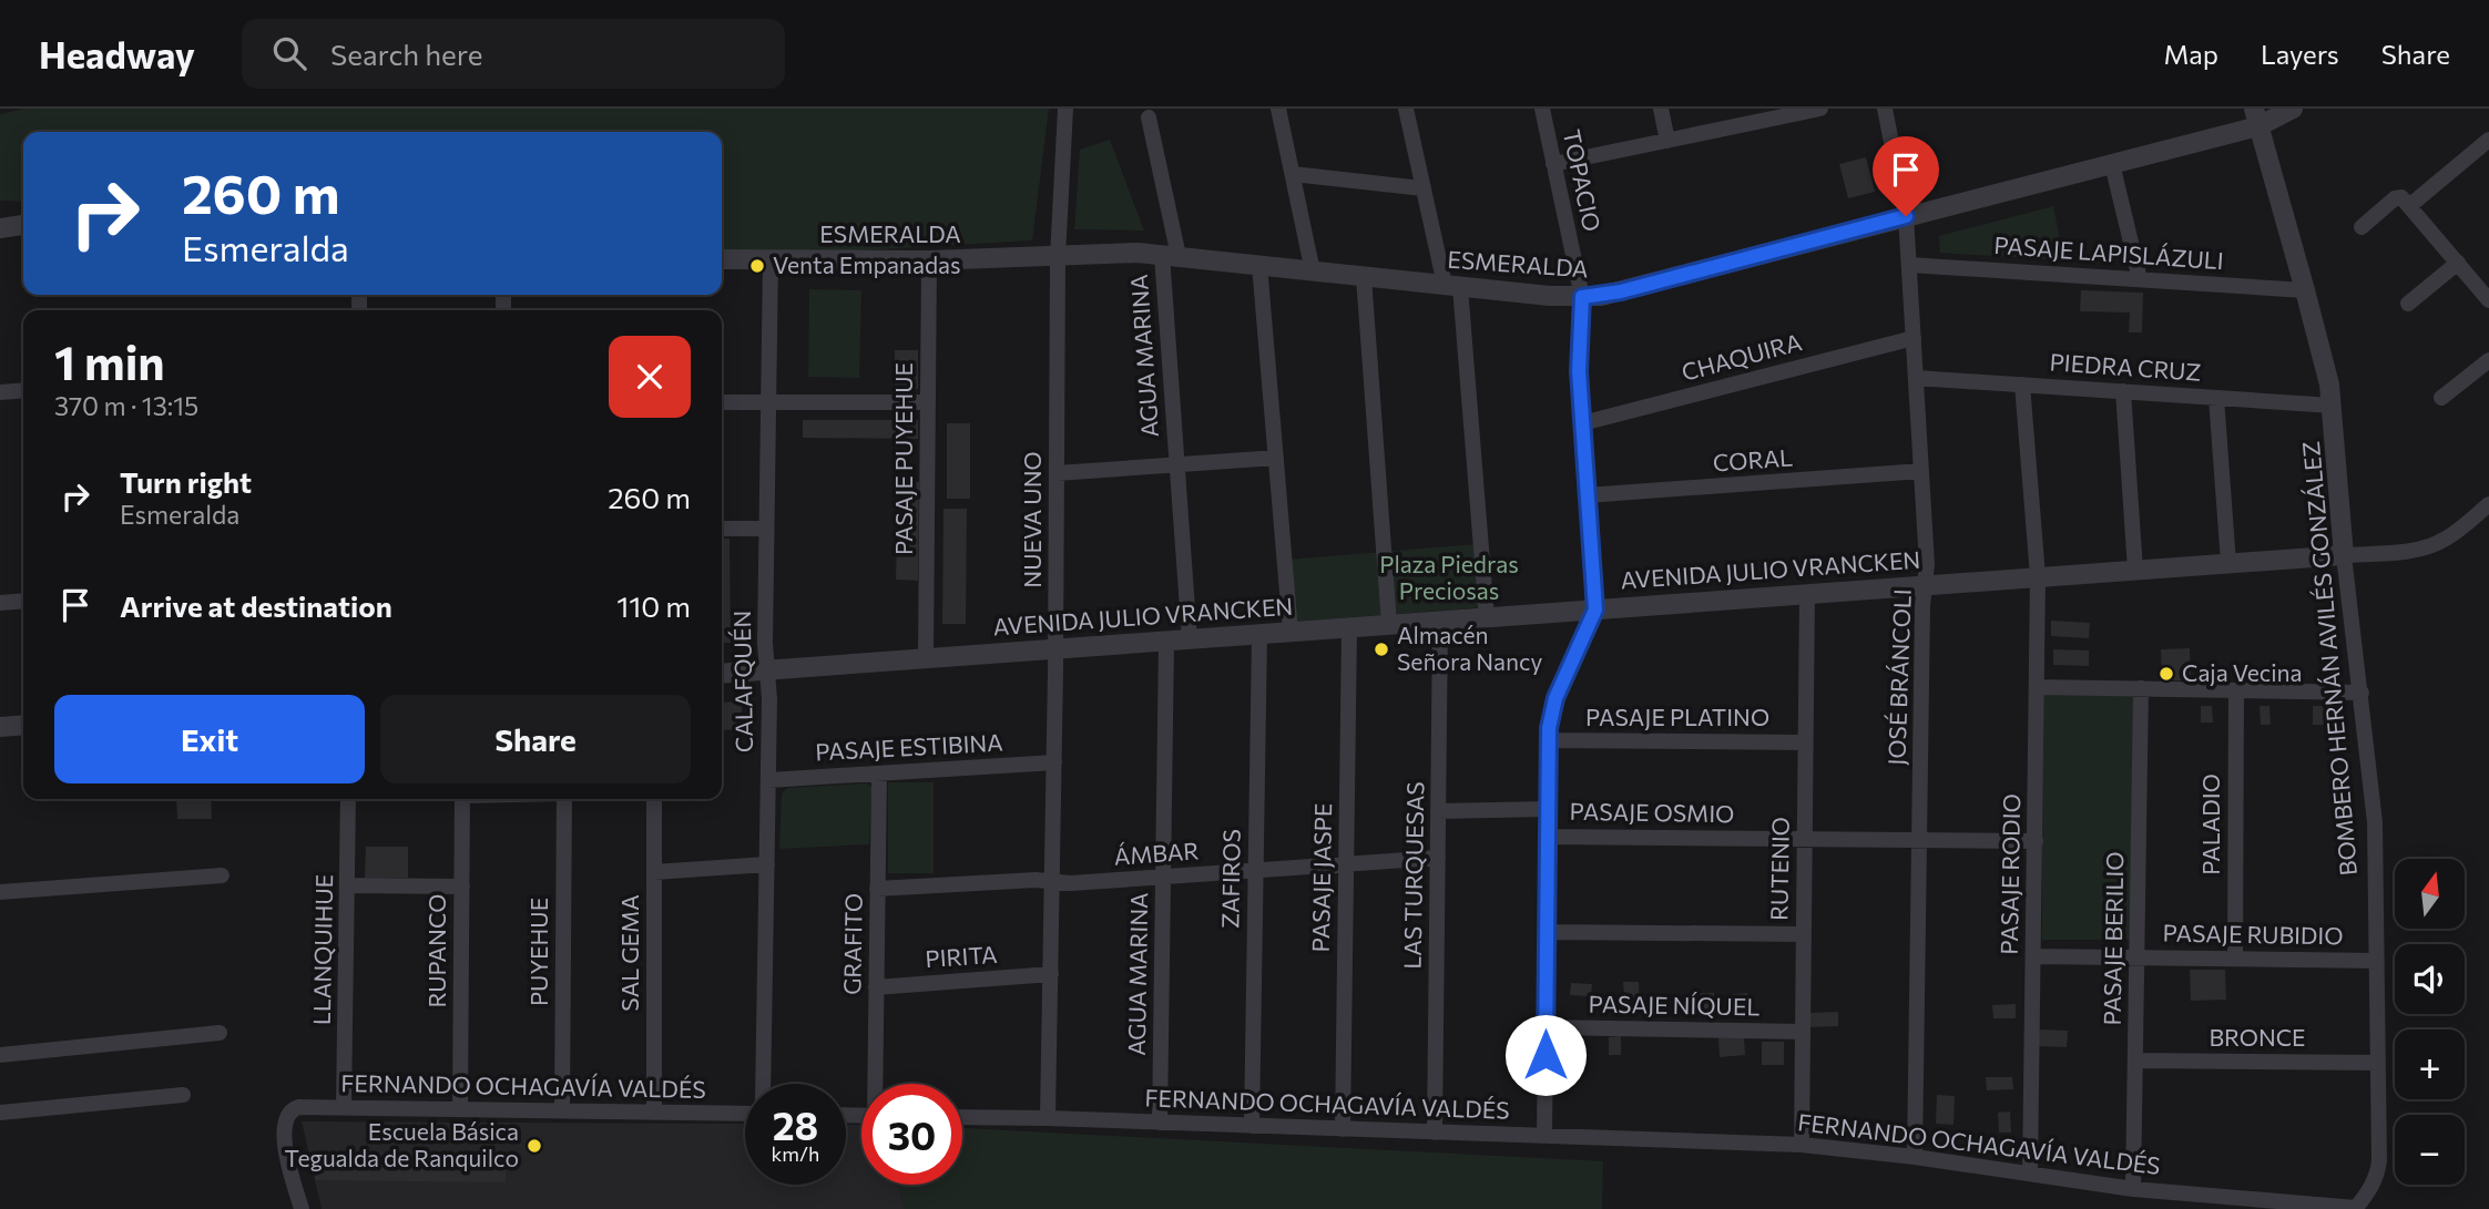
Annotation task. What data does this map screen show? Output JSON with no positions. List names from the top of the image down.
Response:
{
  "streets": {
    "street": [
      "TOPACIO",
      "ESMERALDA",
      "PASAJE LAPISLÁZULI",
      "AGUA MARINA",
      "CHAQUIRA",
      "PIEDRA CRUZ",
      "PASAJE PUYEHUE",
      "CORAL",
      "NUEVA UNO",
      "AVENIDA JULIO VRANCKEN",
      "BOMBERO HERNÁN AVILÉS GONZÁLEZ",
      "JOSÉ BRÁNCOLI",
      "CALAFQUÉN",
      "PASAJE PLATINO",
      "PASAJE ESTIBINA",
      "PASAJE OSMIO",
      "PALADIO",
      "ÁMBAR",
      "RUTENIO",
      "PASAJE RODIO",
      "LAS TURQUESAS",
      "PASAJE JASPE",
      "ZAFIROS",
      "PASAJE RUBIDIO",
      "PASAJE BERILIO",
      "GRAFITO",
      "LLANQUIHUE",
      "RUPANCO",
      "PUYEHUE",
      "SAL GEMA",
      "PIRITA",
      "PASAJE NÍQUEL",
      "BRONCE",
      "FERNANDO OCHAGAVÍA VALDÉS"
    ]
  },
  "crossings": [
    ["TOPACIO", "ESMERALDA"],
    ["TOPACIO", "CHAQUIRA"],
    ["TOPACIO", "CORAL"],
    ["TOPACIO", "AVENIDA JULIO VRANCKEN"],
    ["TOPACIO", "PASAJE PLATINO"],
    ["TOPACIO", "PASAJE OSMIO"],
    ["TOPACIO", "PASAJE NÍQUEL"],
    ["TOPACIO", "FERNANDO OCHAGAVÍA VALDÉS"],
    ["ESMERALDA", "AGUA MARINA"],
    ["ESMERALDA", "PASAJE PUYEHUE"],
    ["ESMERALDA", "NUEVA UNO"],
    ["ESMERALDA", "BOMBERO HERNÁN AVILÉS GONZÁLEZ"],
    ["ESMERALDA", "JOSÉ BRÁNCOLI"],
    ["ESMERALDA", "CALAFQUÉN"],
    ["PASAJE LAPISLÁZULI", "BOMBERO HERNÁN AVILÉS GONZÁLEZ"],
    ["PASAJE LAPISLÁZULI", "JOSÉ BRÁNCOLI"],
    ["AGUA MARINA", "AVENIDA JULIO VRANCKEN"],
    ["AGUA MARINA", "ÁMBAR"],
    ["AGUA MARINA", "FERNANDO OCHAGAVÍA VALDÉS"],
    ["CHAQUIRA", "JOSÉ BRÁNCOLI"],
    ["PIEDRA CRUZ", "BOMBERO HERNÁN AVILÉS GONZÁLEZ"],
    ["PIEDRA CRUZ", "JOSÉ BRÁNCOLI"],
    ["PIEDRA CRUZ", "PASAJE RODIO"],
    ["PASAJE PUYEHUE", "AVENIDA JULIO VRANCKEN"],
    ["CORAL", "JOSÉ BRÁNCOLI"],
    ["NUEVA UNO", "AVENIDA JULIO VRANCKEN"],
    ["NUEVA UNO", "PASAJE ESTIBINA"],
    ["NUEVA UNO", "ÁMBAR"],
    ["NUEVA UNO", "PIRITA"],
    ["NUEVA UNO", "FERNANDO OCHAGAVÍA VALDÉS"],
    ["AVENIDA JULIO VRANCKEN", "BOMBERO HERNÁN AVILÉS GONZÁLEZ"],
    ["AVENIDA JULIO VRANCKEN", "JOSÉ BRÁNCOLI"],
    ["AVENIDA JULIO VRANCKEN", "CALAFQUÉN"],
    ["AVENIDA JULIO VRANCKEN", "RUTENIO"],
    ["AVENIDA JULIO VRANCKEN", "PASAJE RODIO"],
    ["AVENIDA JULIO VRANCKEN", "LAS TURQUESAS"],
    ["AVENIDA JULIO VRANCKEN", "PASAJE JASPE"],
    ["AVENIDA JULIO VRANCKEN", "ZAFIROS"],
    ["BOMBERO HERNÁN AVILÉS GONZÁLEZ", "PASAJE RUBIDIO"],
    ["BOMBERO HERNÁN AVILÉS GONZÁLEZ", "BRONCE"],
    ["BOMBERO HERNÁN AVILÉS GONZÁLEZ", "FERNANDO OCHAGAVÍA VALDÉS"],
    ["JOSÉ BRÁNCOLI", "PASAJE OSMIO"],
    ["JOSÉ BRÁNCOLI", "FERNANDO OCHAGAVÍA VALDÉS"],
    ["CALAFQUÉN", "PASAJE ESTIBINA"],
    ["PASAJE PLATINO", "RUTENIO"],
    ["PASAJE ESTIBINA", "GRAFITO"],
    ["PASAJE OSMIO", "RUTENIO"],
    ["PASAJE OSMIO", "PASAJE RODIO"],
    ["PALADIO", "PASAJE RUBIDIO"],
    ["ÁMBAR", "LAS TURQUESAS"],
    ["ÁMBAR", "PASAJE JASPE"],
    ["ÁMBAR", "ZAFIROS"],
    ["ÁMBAR", "GRAFITO"],
    ["RUTENIO", "PASAJE NÍQUEL"],
    ["RUTENIO", "FERNANDO OCHAGAVÍA VALDÉS"],
    ["PASAJE RODIO", "PASAJE RUBIDIO"],
    ["PASAJE RODIO", "FERNANDO OCHAGAVÍA VALDÉS"],
    ["LAS TURQUESAS", "FERNANDO OCHAGAVÍA VALDÉS"],
    ["PASAJE JASPE", "FERNANDO OCHAGAVÍA VALDÉS"],
    ["ZAFIROS", "FERNANDO OCHAGAVÍA VALDÉS"],
    ["PASAJE RUBIDIO", "PASAJE BERILIO"],
    ["PASAJE BERILIO", "BRONCE"],
    ["PASAJE BERILIO", "FERNANDO OCHAGAVÍA VALDÉS"],
    ["GRAFITO", "PIRITA"],
    ["LLANQUIHUE", "FERNANDO OCHAGAVÍA VALDÉS"],
    ["RUPANCO", "FERNANDO OCHAGAVÍA VALDÉS"],
    ["PUYEHUE", "FERNANDO OCHAGAVÍA VALDÉS"],
    ["SAL GEMA", "FERNANDO OCHAGAVÍA VALDÉS"]
  ],
  "parks": ["Plaza Piedras Preciosas"],
  "places": [
    "Venta Empanadas",
    "Almacén Señora Nancy",
    "Caja Vecina",
    "Escuela Básica Tegualda de Ranquilco"
  ],
  "north": "top",
  "page": {
    "header": "Headway",
    "search": "Search here",
    "nav": ["Map", "Layers", "Share"],
    "turn": ["260 m", "Esmeralda"],
    "heading": ["1 min", "370 m · 13:15"],
    "list": [
      {
        "name": "Turn right",
        "note": "Esmeralda",
        "value": "260 m"
      },
      {
        "name": "Arrive at destination",
        "value": "110 m"
      }
    ],
    "buttons": ["Exit", "Share"],
    "map_buttons": ["+", "−"],
    "speed": "28 km/h",
    "limit": "30"
  }
}
